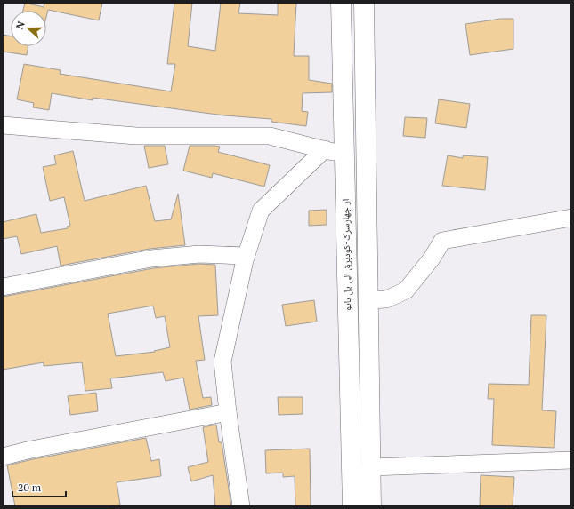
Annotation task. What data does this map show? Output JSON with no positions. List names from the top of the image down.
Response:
{
  "streets": {
    "street": ["از جهارسرک-کودبرق الی پل بایو"]
  },
  "scale_bar": "20 m",
  "north": "left"
}
